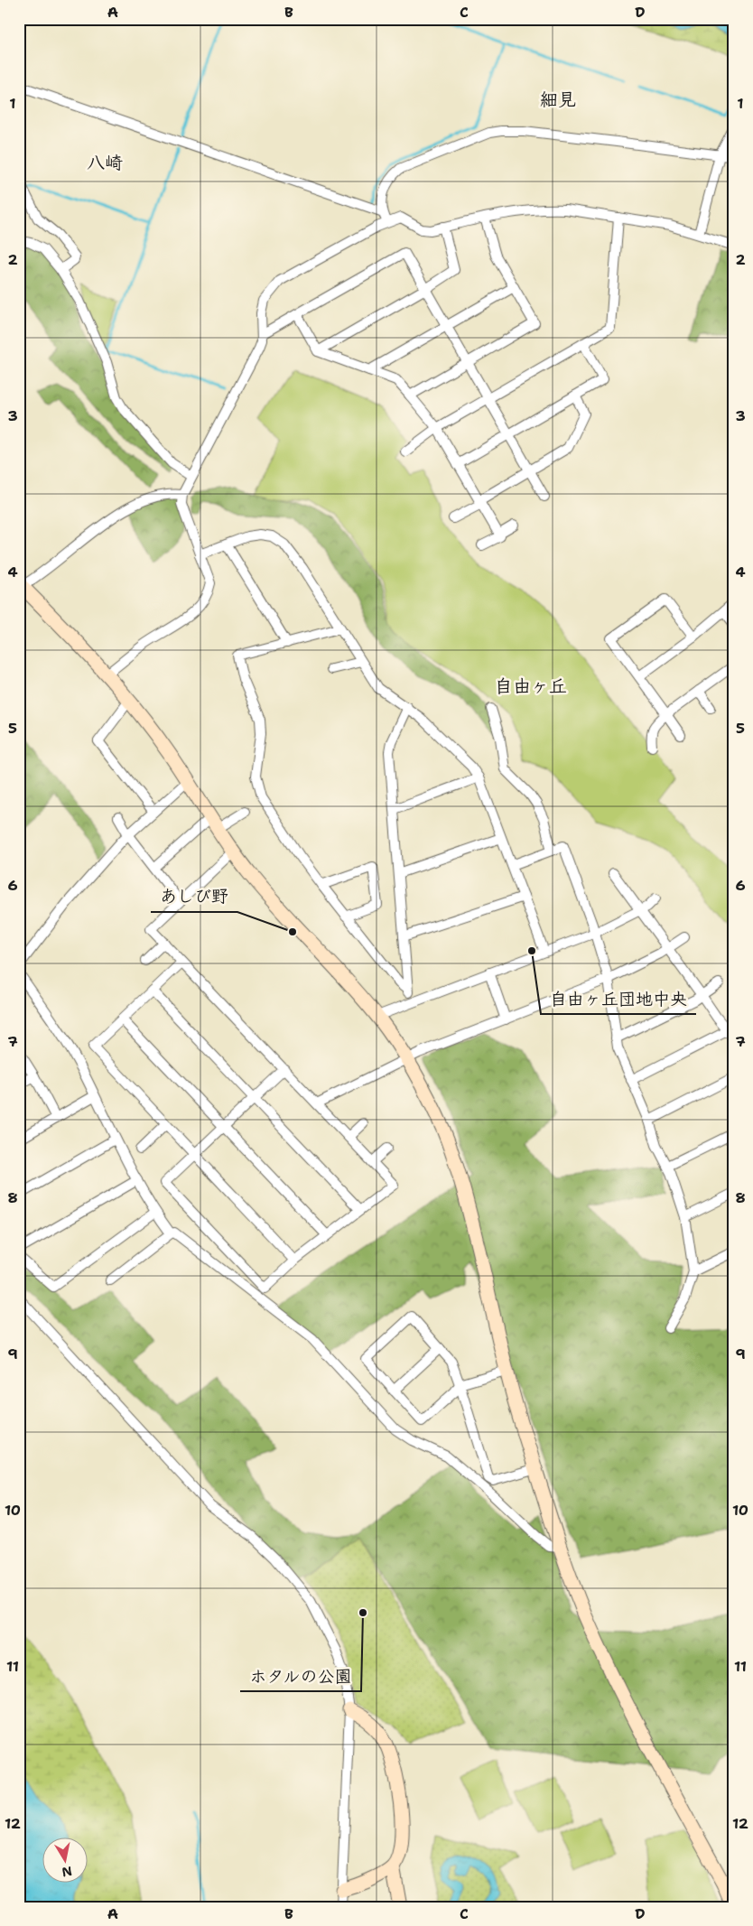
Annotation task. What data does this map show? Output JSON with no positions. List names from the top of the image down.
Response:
{
  "districts": ["細見", "八崎", "自由ヶ丘"],
  "places": ["あしび野", "自由ヶ丘団地中央", "ホタルの公園"],
  "north": "bottom",
  "grid": {
    "columns": [
      "A",
      "B",
      "C",
      "D"
    ],
    "rows": [
      "1",
      "2",
      "3",
      "4",
      "5",
      "6",
      "7",
      "8",
      "9",
      "10",
      "11",
      "12"
    ]
  }
}
